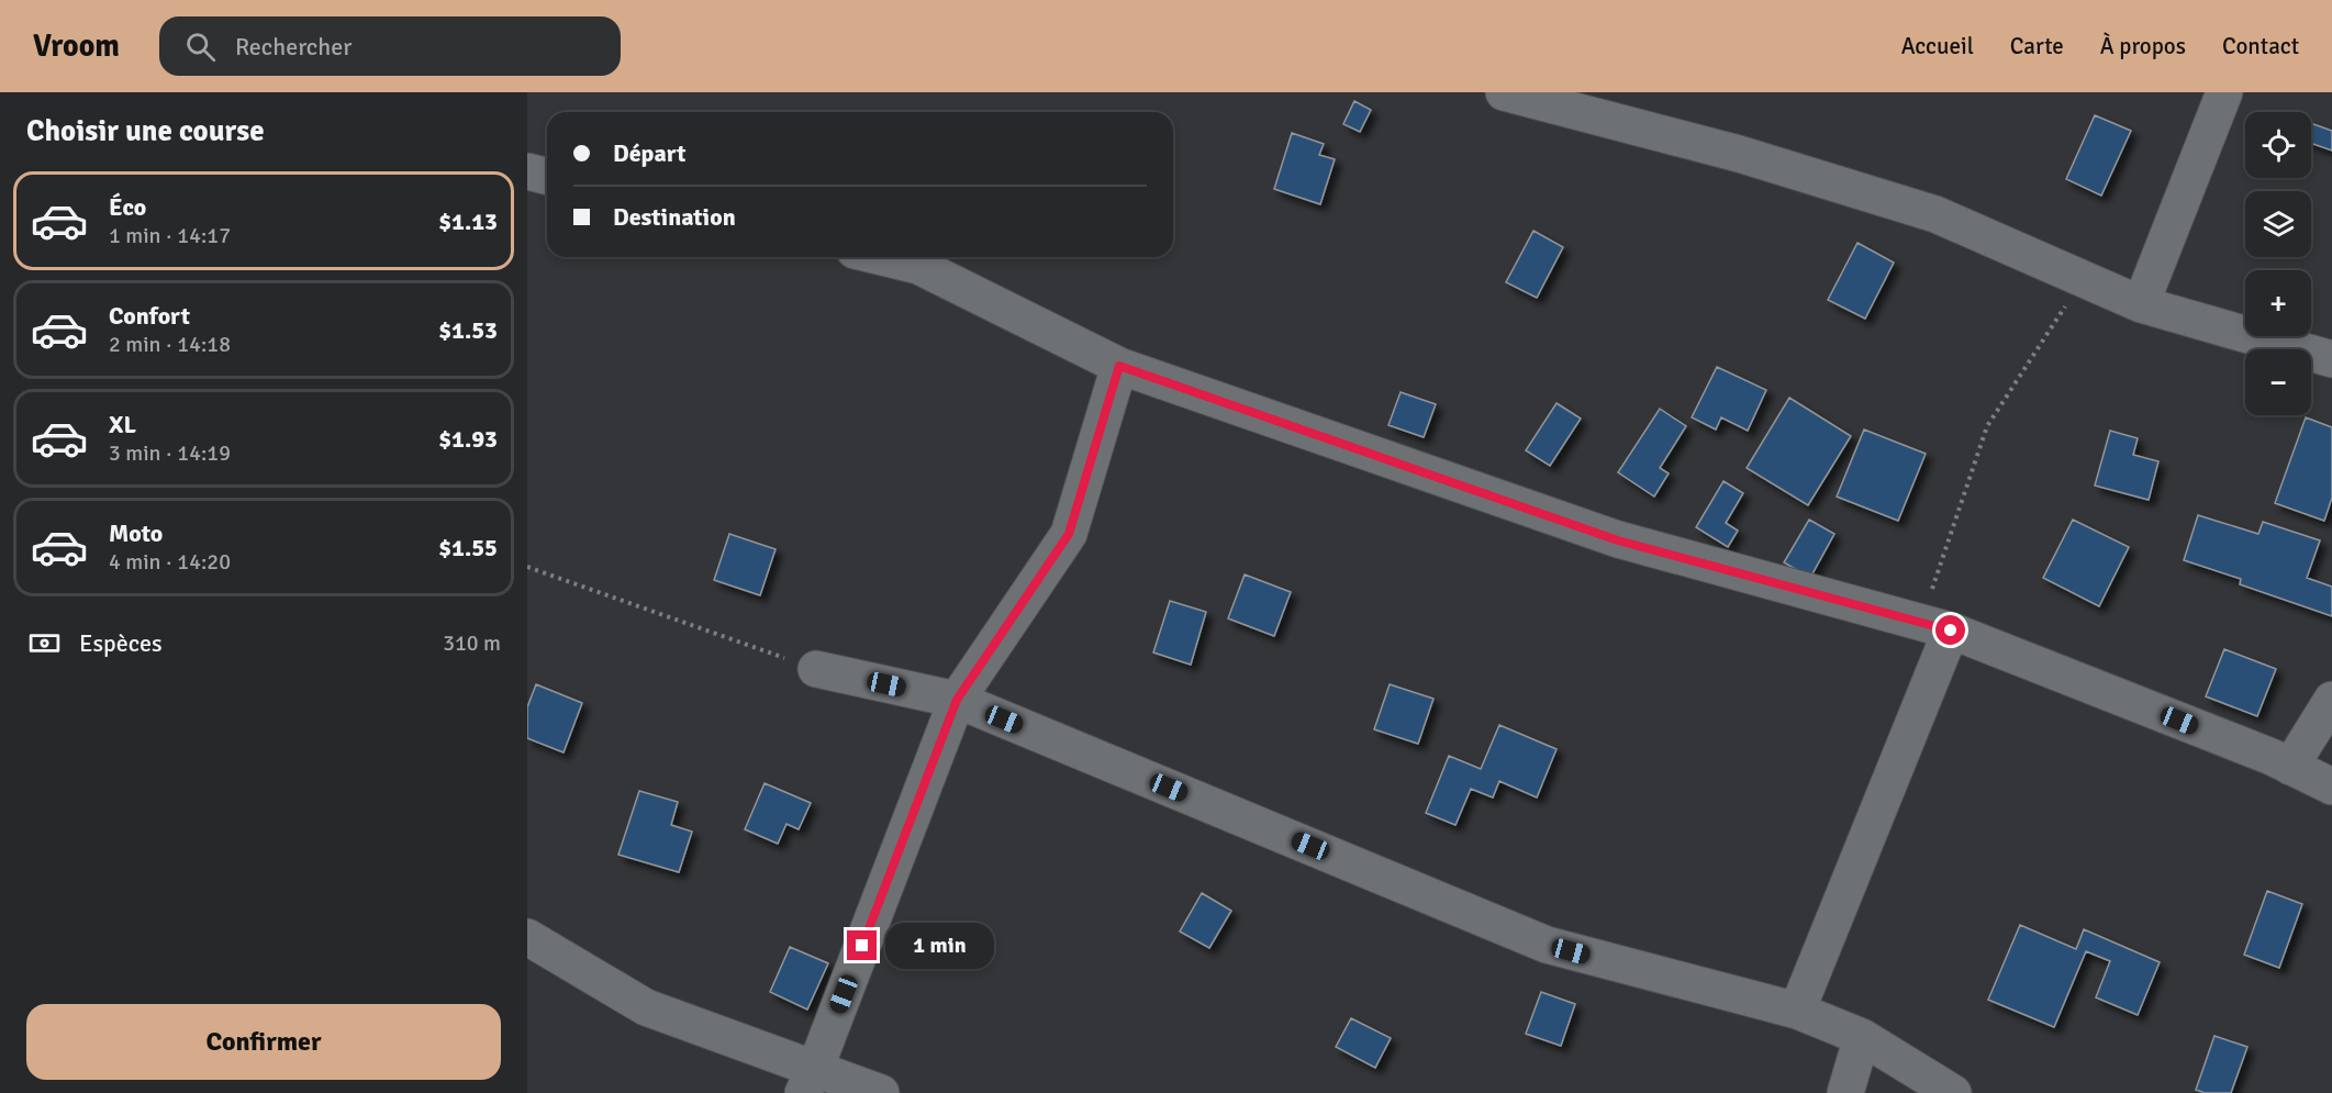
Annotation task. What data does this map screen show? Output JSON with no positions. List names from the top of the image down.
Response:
{
  "page": {
    "header": "Vroom",
    "search": "Rechercher",
    "nav": [
      "Accueil",
      "Carte",
      "À propos",
      "Contact"
    ],
    "heading": "Choisir une course",
    "map_buttons": ["+", "−"],
    "banner": ["Départ", "Destination"],
    "list": [
      {
        "name": "Éco",
        "note": "1 min · 14:17",
        "value": "$1.13"
      },
      {
        "name": "Confort",
        "note": "2 min · 14:18",
        "value": "$1.53"
      },
      {
        "name": "XL",
        "note": "3 min · 14:19",
        "value": "$1.93"
      },
      {
        "name": "Moto",
        "note": "4 min · 14:20",
        "value": "$1.55"
      }
    ],
    "pay": ["Espèces", "310 m"],
    "bubble": "1 min",
    "buttons": "Confirmer"
  }
}
